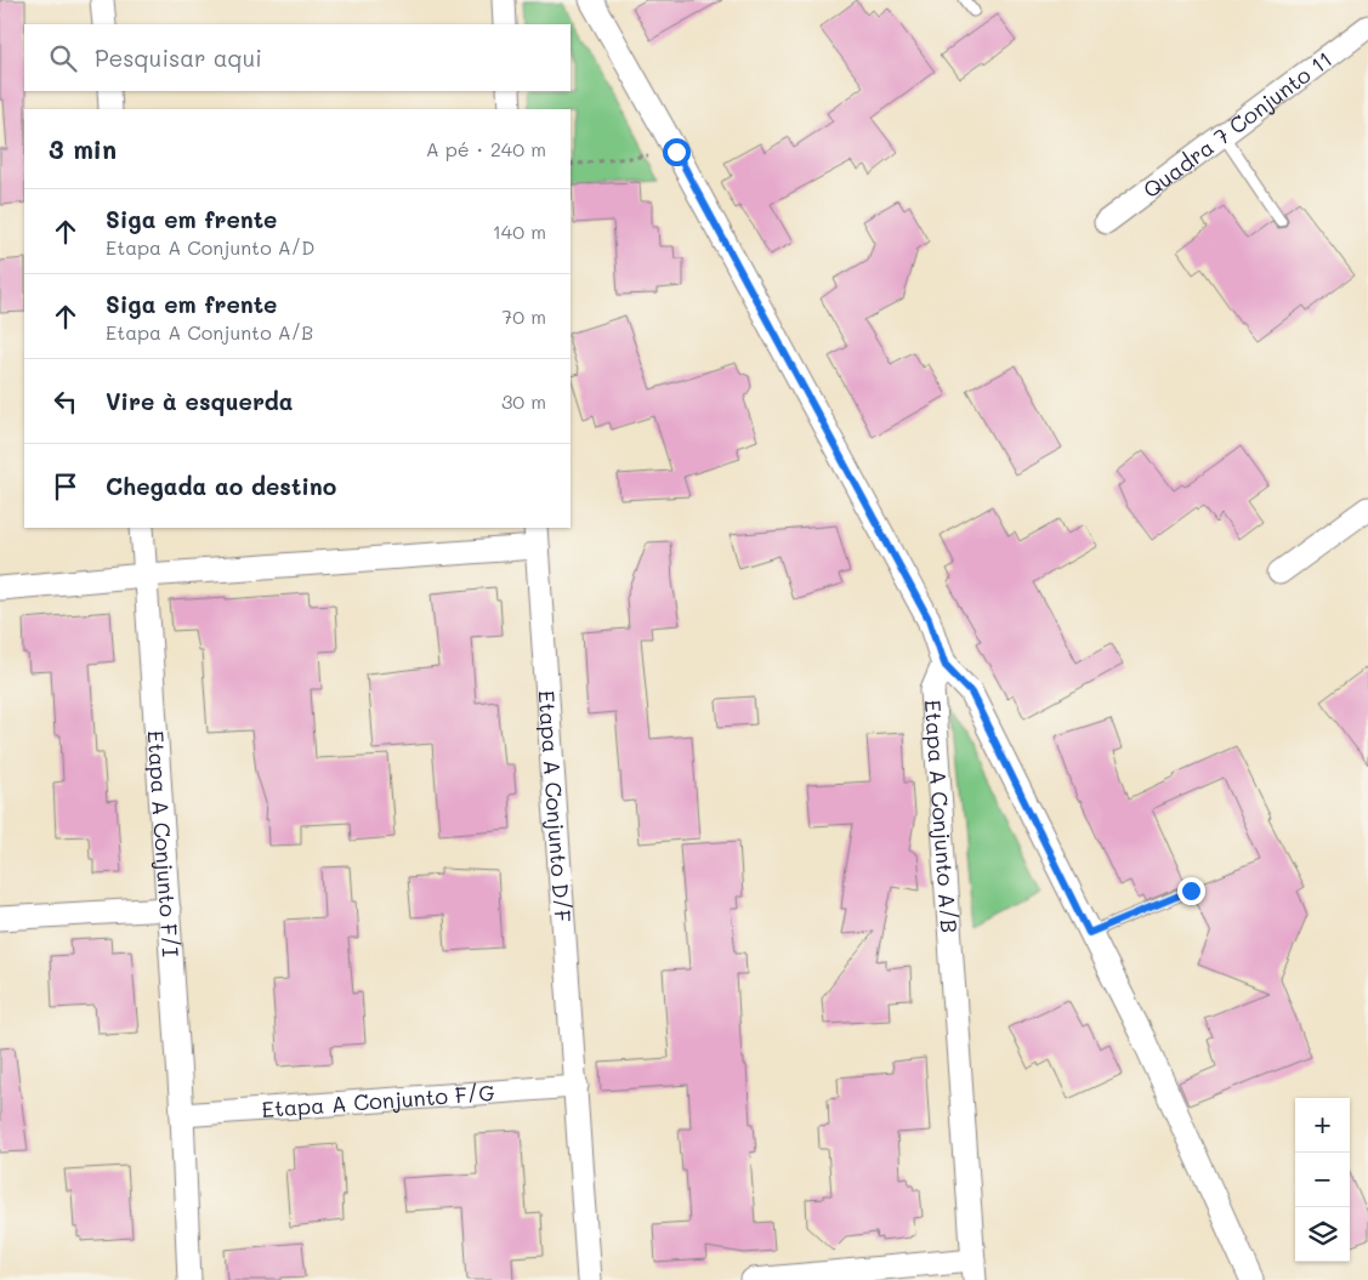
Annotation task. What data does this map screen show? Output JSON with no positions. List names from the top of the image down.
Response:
{
  "streets": {
    "street": [
      "Quadra 7 Conjunto 11",
      "Etapa A Conjunto D/F",
      "Etapa A Conjunto A/B",
      "Etapa A Conjunto F/I",
      "Etapa A Conjunto F/G"
    ]
  },
  "crossings": [
    ["Etapa A Conjunto D/F", "Etapa A Conjunto F/G"],
    ["Etapa A Conjunto F/I", "Etapa A Conjunto F/G"]
  ],
  "page": {
    "search": "Pesquisar aqui",
    "heading": ["3 min", "A pé · 240 m"],
    "list": [
      ["Siga em frente", "Etapa A Conjunto A/D", "140 m"],
      ["Siga em frente", "Etapa A Conjunto A/B", "70 m"],
      ["Vire à esquerda", "30 m"],
      "Chegada ao destino"
    ],
    "map_buttons": ["+", "−"]
  }
}
